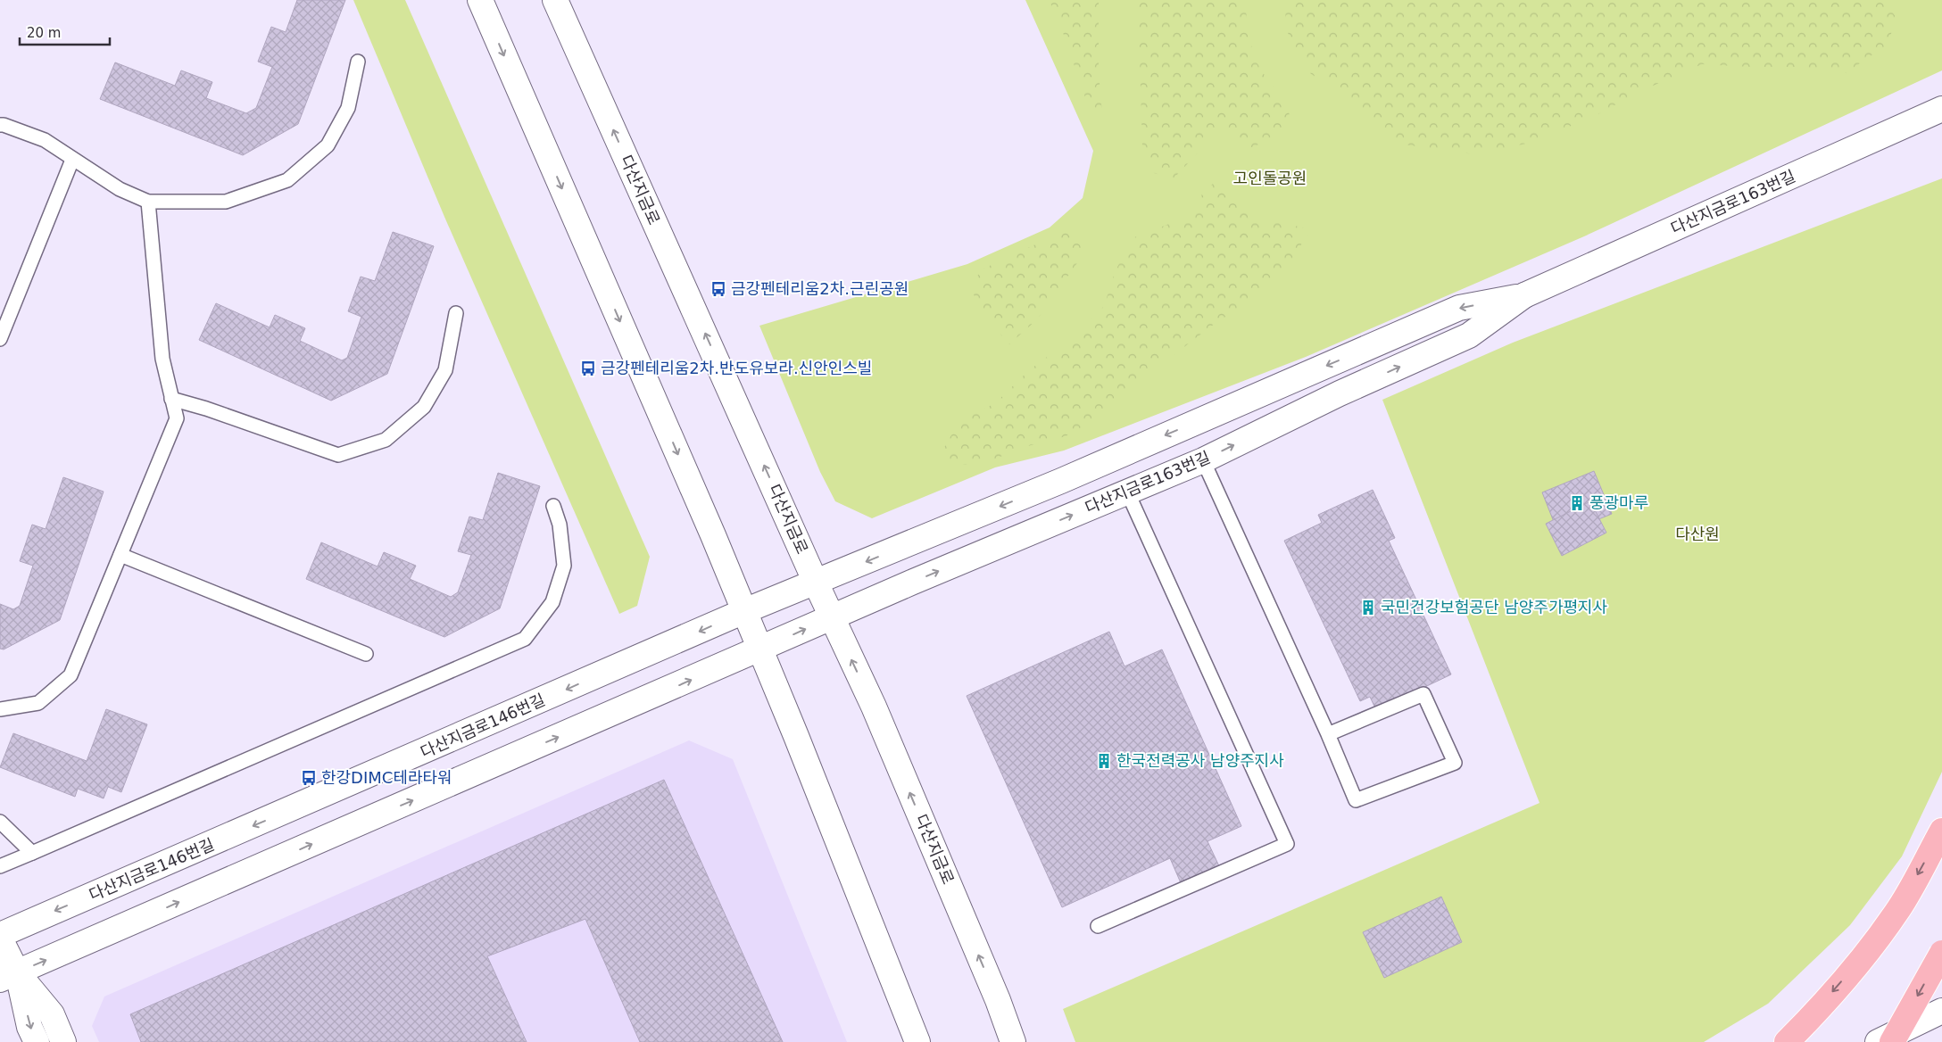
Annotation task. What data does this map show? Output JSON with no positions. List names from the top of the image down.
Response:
{
  "streets": {
    "street": ["다산지금로", "다산지금로163번길", "다산지금로146번길"]
  },
  "crossings": [
    ["다산지금로", "다산지금로163번길"],
    ["다산지금로163번길", "다산지금로146번길"]
  ],
  "parks": ["고인돌공원", "다산원"],
  "places": {
    "bus stop": ["금강펜테리움2차.근린공원", "금강펜테리움2차.반도유보라.신안인스빌", "한강DIMC테라타워"],
    "building": ["풍광마루", "국민건강보험공단 남양주가평지사", "한국전력공사 남양주지사"]
  },
  "scale_bar": "20 m"
}
